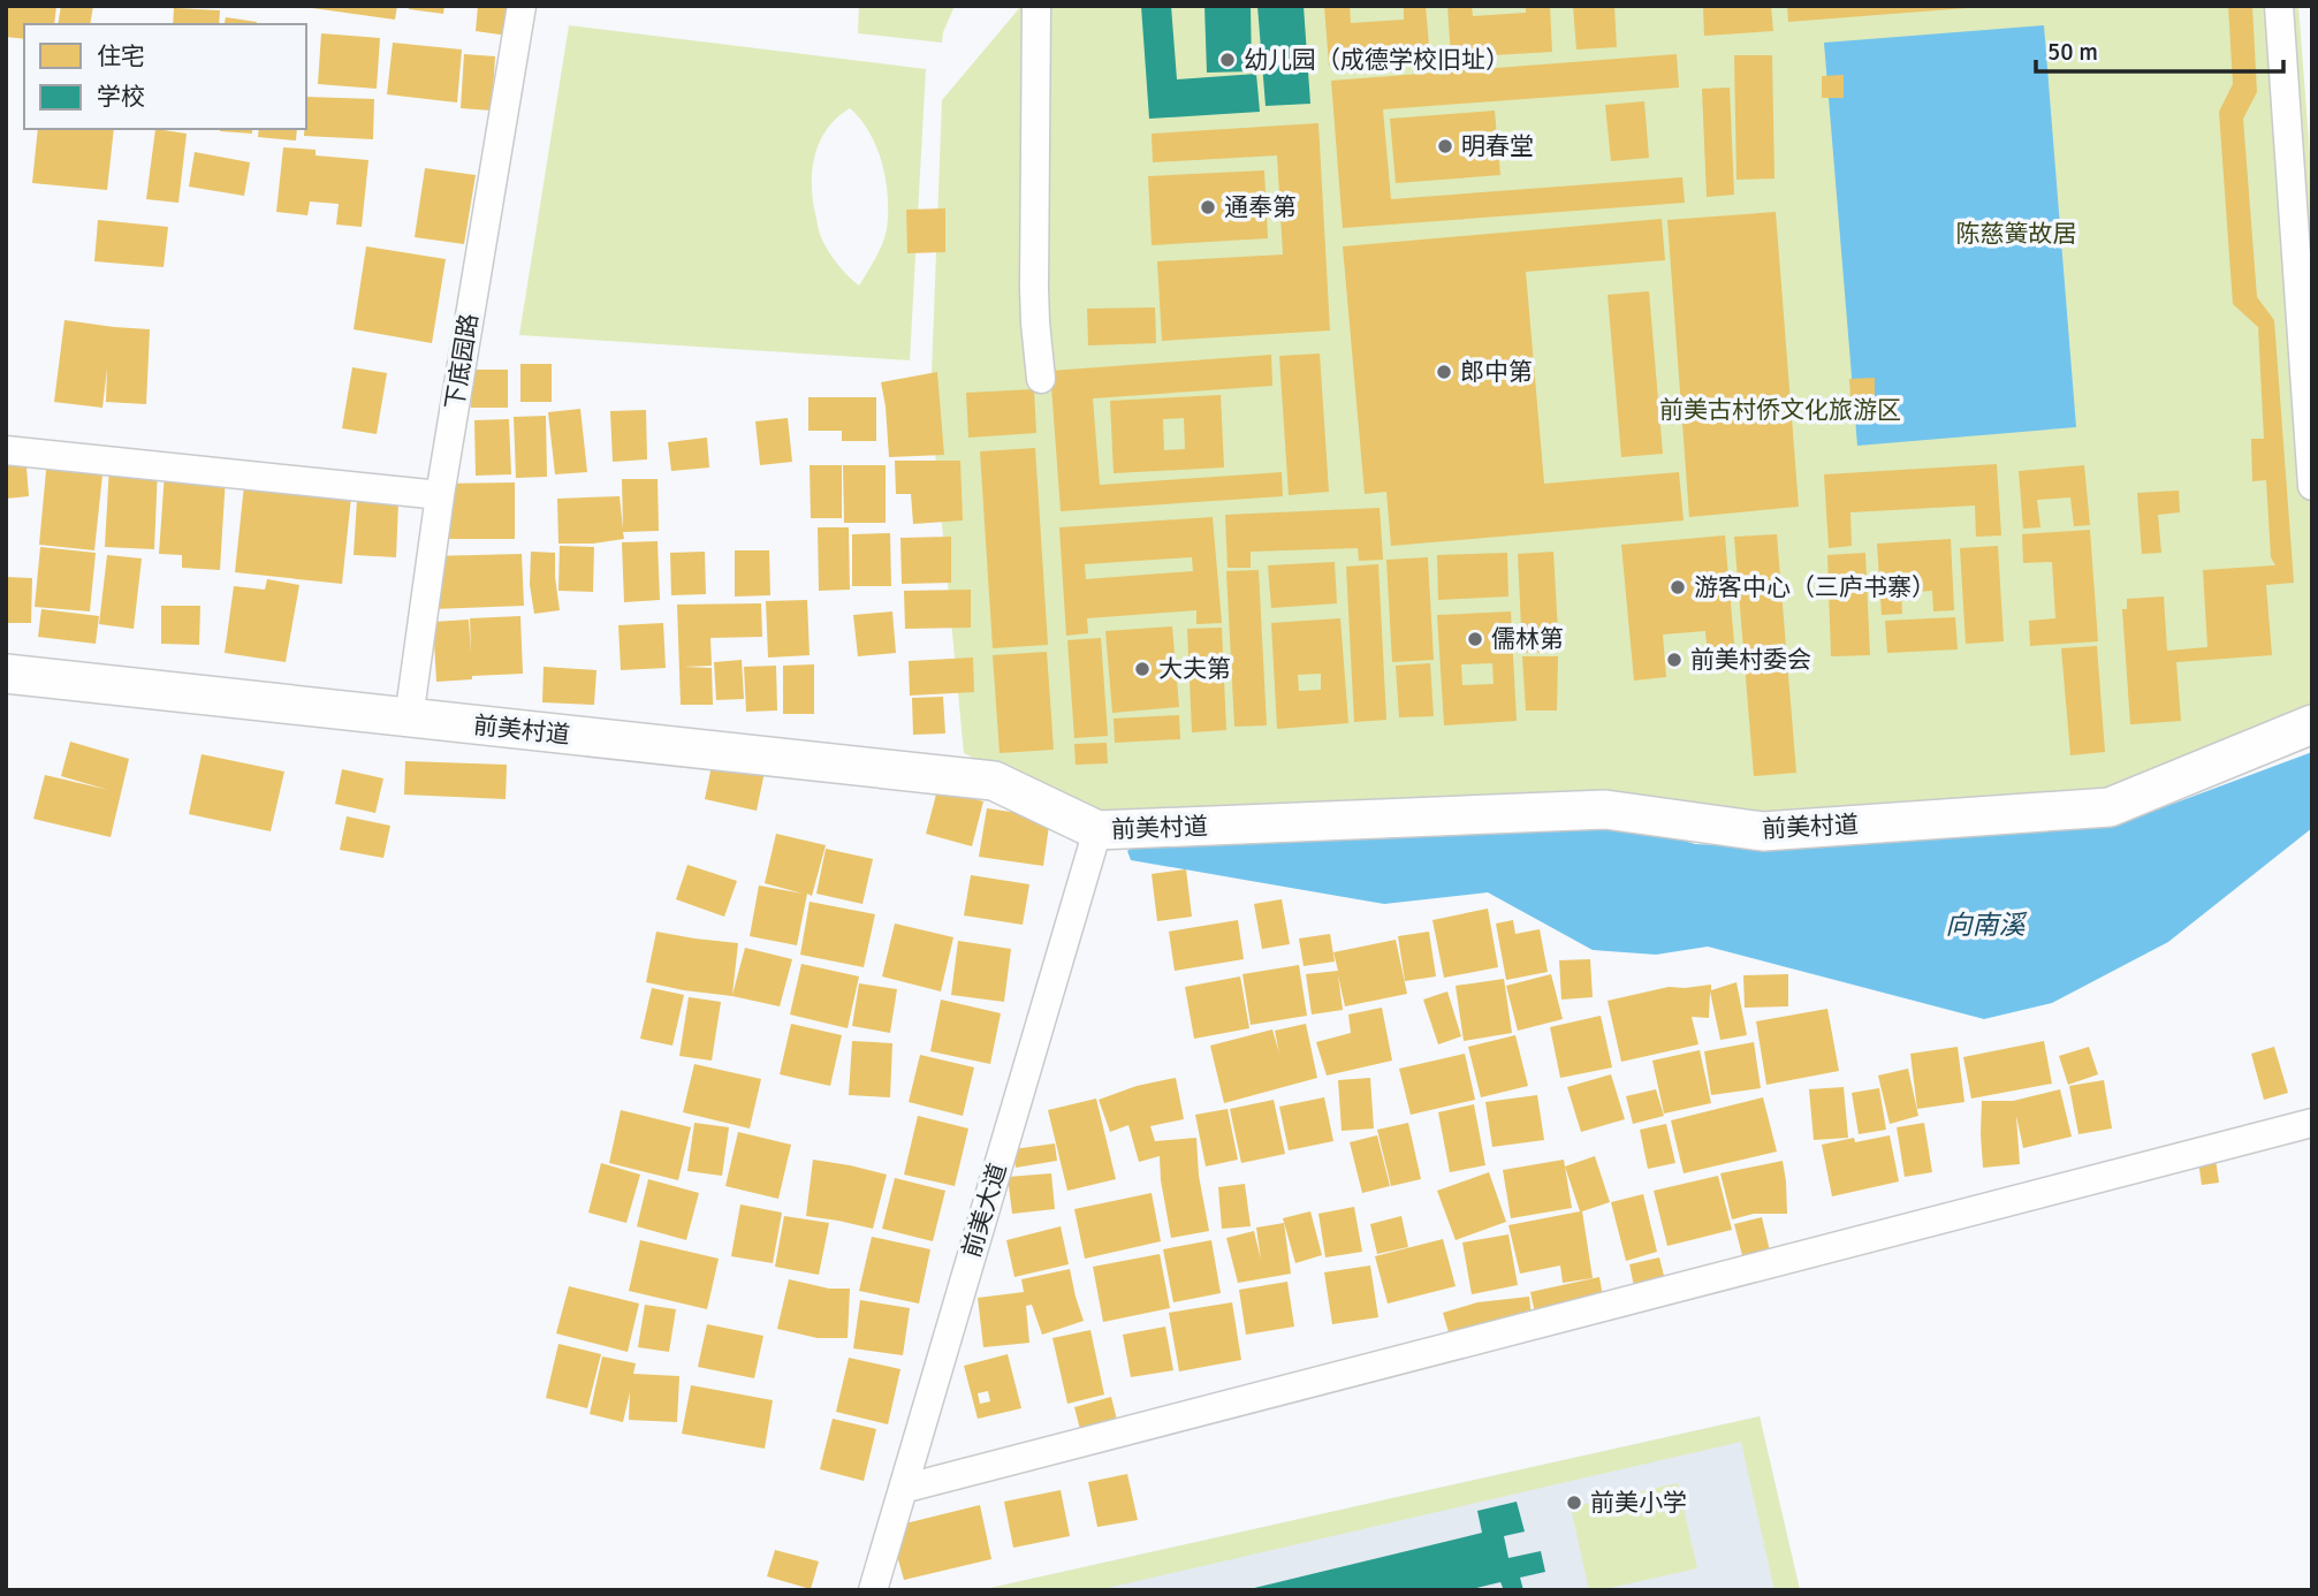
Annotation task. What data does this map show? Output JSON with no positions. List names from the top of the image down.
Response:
{
  "streets": {
    "street": ["下底园路", "前美村道", "前美大道"]
  },
  "crossings": [
    ["下底园路", "前美村道"],
    ["前美村道", "前美大道"]
  ],
  "water": ["向南溪"],
  "parks": ["陈慈簧故居", "前美古村侨文化旅游区"],
  "places": [
    "幼儿园（成德学校旧址）",
    "明春堂",
    "通奉第",
    "郎中第",
    "游客中心（三庐书寨）",
    "儒林第",
    "前美村委会",
    "大夫第",
    "前美小学"
  ],
  "legend": ["住宅", "学校"],
  "scale_bar": "50 m"
}
